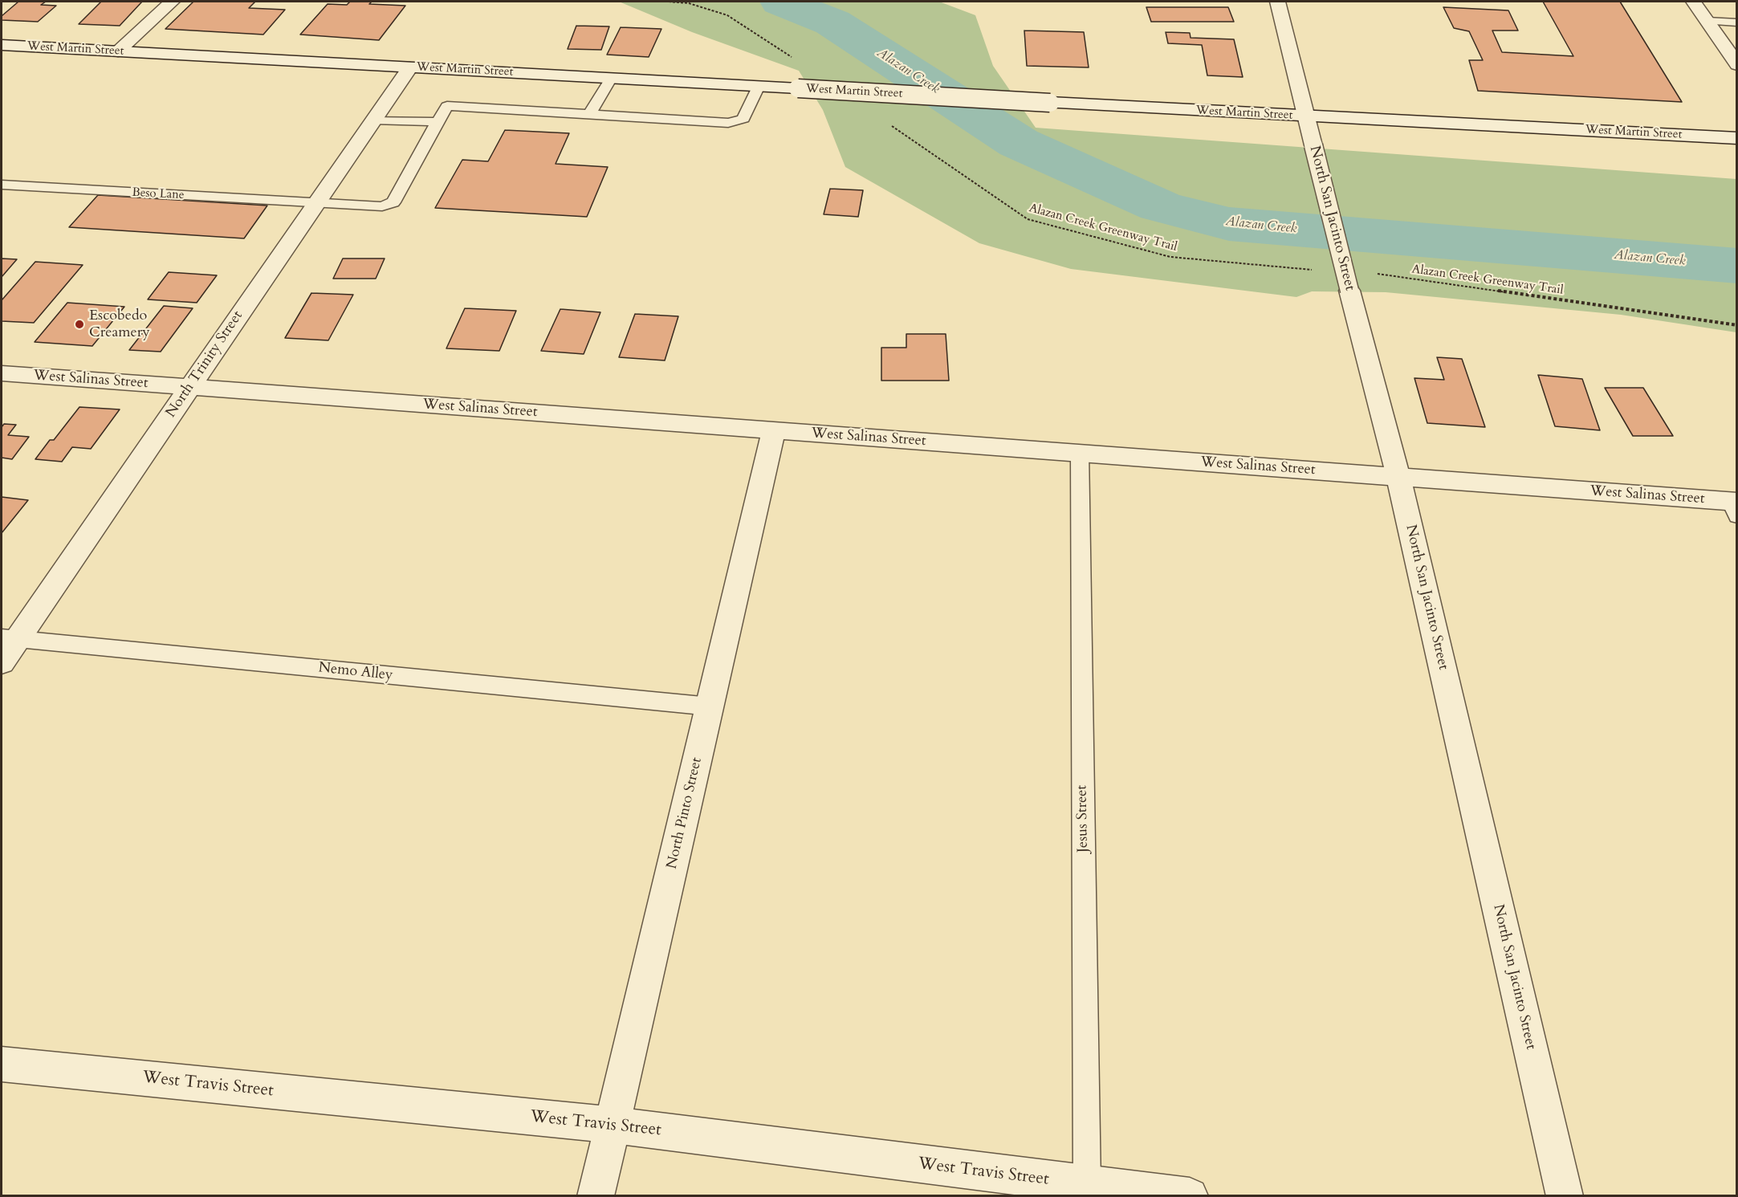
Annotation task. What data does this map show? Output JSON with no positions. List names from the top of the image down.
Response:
{
  "streets": {
    "street": [
      "West Martin Street",
      "North San Jacinto Street",
      "North Trinity Street",
      "West Salinas Street",
      "North Pinto Street",
      "West Travis Street"
    ],
    "lane": ["Beso Lane", "Nemo Alley", "Jesus Street"],
    "path": ["Alazan Creek Greenway Trail"]
  },
  "crossings": [
    ["West Martin Street", "North San Jacinto Street"],
    ["West Martin Street", "North Trinity Street"],
    ["Beso Lane", "North Trinity Street"],
    ["North San Jacinto Street", "West Salinas Street"],
    ["North Trinity Street", "West Salinas Street"],
    ["North Trinity Street", "Nemo Alley"],
    ["West Salinas Street", "North Pinto Street"],
    ["West Salinas Street", "Jesus Street"],
    ["Nemo Alley", "North Pinto Street"],
    ["North Pinto Street", "West Travis Street"],
    ["Jesus Street", "West Travis Street"]
  ],
  "water": ["Alazan Creek"],
  "places": ["Escobedo Creamery"]
}
